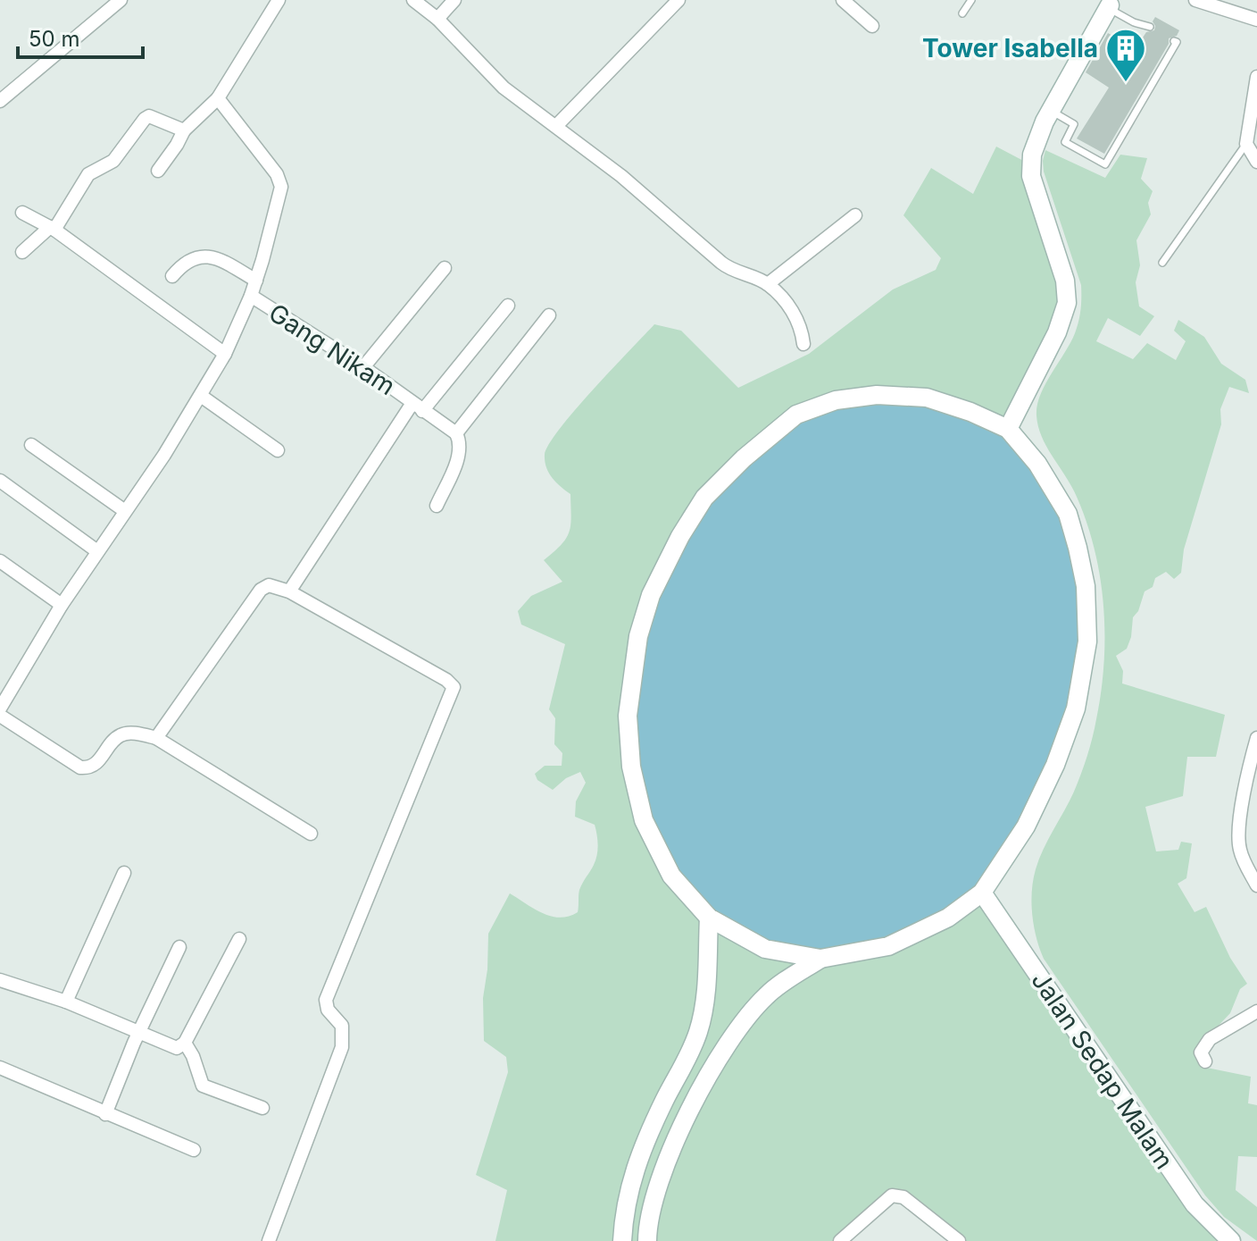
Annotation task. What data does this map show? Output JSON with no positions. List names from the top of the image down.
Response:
{
  "streets": {
    "street": ["Gang Nikam", "Jalan Sedap Malam"]
  },
  "places": {
    "building": ["Tower Isabella"]
  },
  "scale_bar": "50 m"
}
